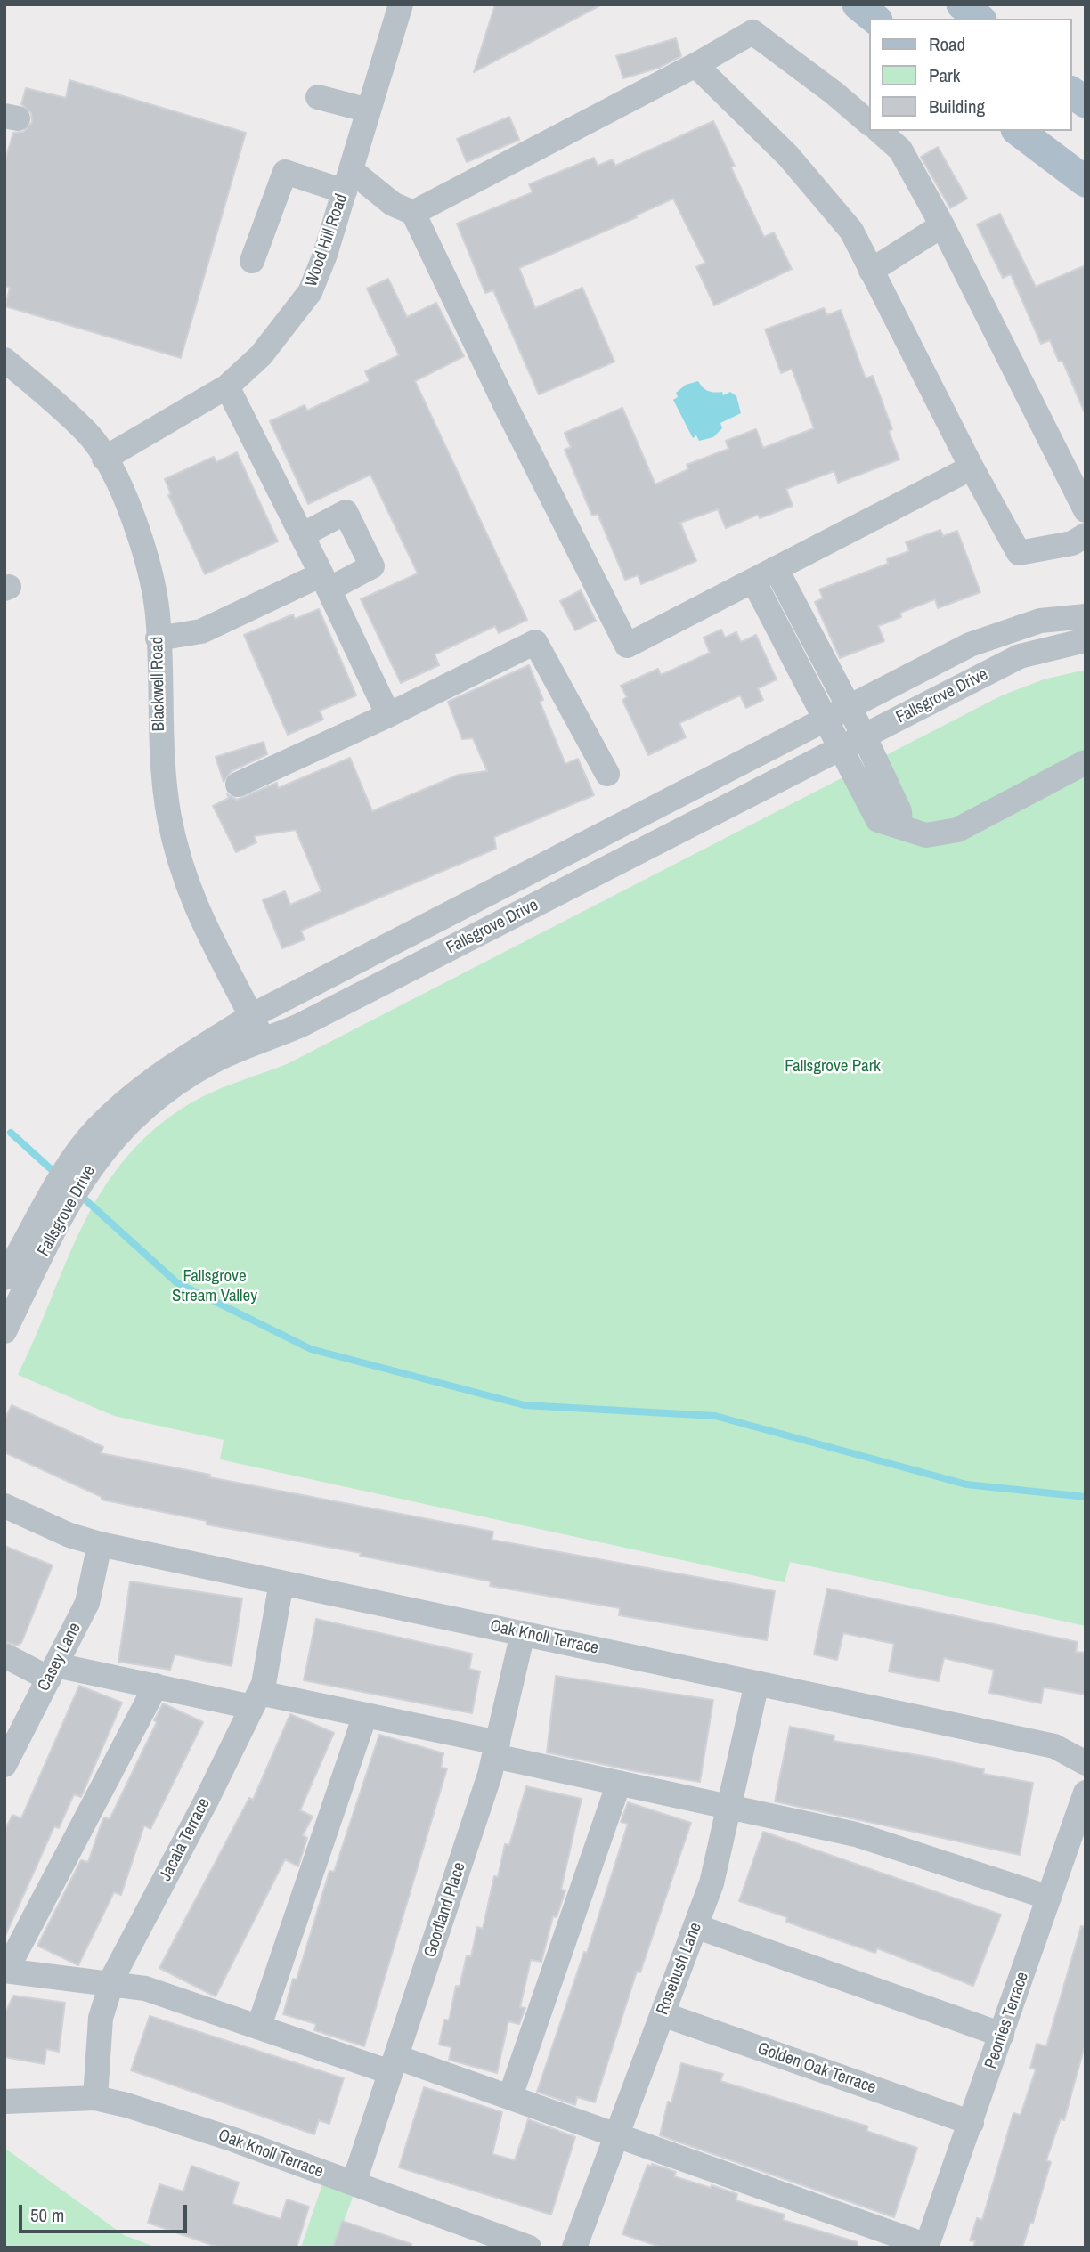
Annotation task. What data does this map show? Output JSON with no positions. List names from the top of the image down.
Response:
{
  "streets": {
    "street": [
      "Wood Hill Road",
      "Blackwell Road",
      "Fallsgrove Drive",
      "Oak Knoll Terrace",
      "Casey Lane",
      "Jacala Terrace",
      "Goodland Place",
      "Rosebush Lane",
      "Peonies Terrace",
      "Golden Oak Terrace"
    ]
  },
  "crossings": [
    ["Wood Hill Road", "Blackwell Road"],
    ["Blackwell Road", "Fallsgrove Drive"],
    ["Oak Knoll Terrace", "Casey Lane"],
    ["Oak Knoll Terrace", "Jacala Terrace"],
    ["Oak Knoll Terrace", "Goodland Place"],
    ["Oak Knoll Terrace", "Rosebush Lane"],
    ["Rosebush Lane", "Golden Oak Terrace"],
    ["Peonies Terrace", "Golden Oak Terrace"]
  ],
  "parks": ["Fallsgrove Park", "Fallsgrove Stream Valley"],
  "legend": ["Road", "Park", "Building"],
  "scale_bar": "50 m"
}
